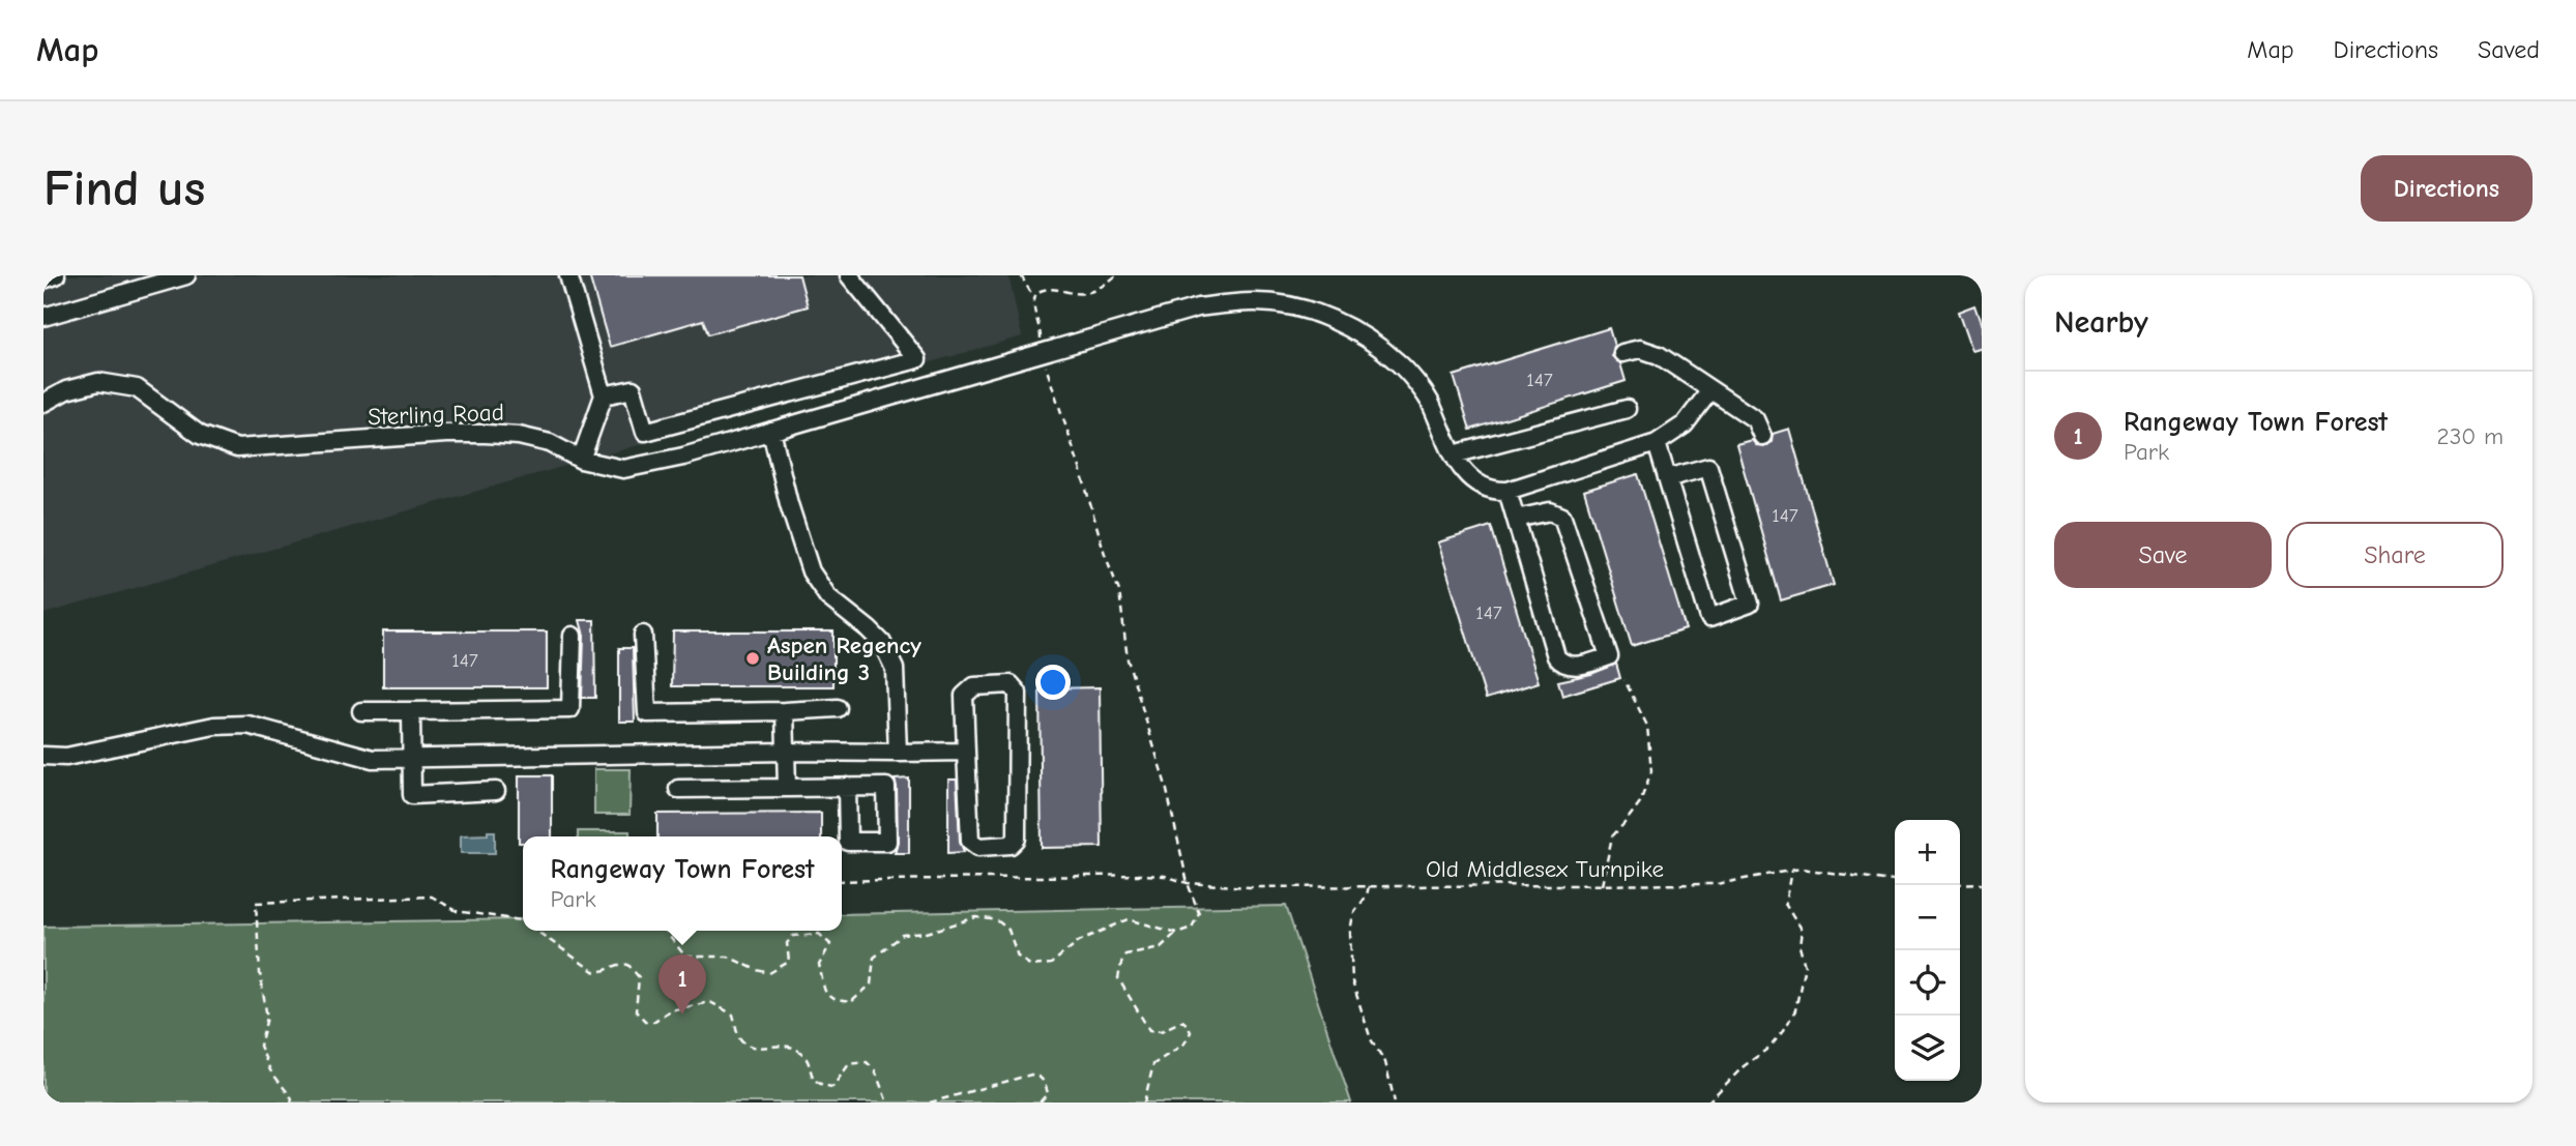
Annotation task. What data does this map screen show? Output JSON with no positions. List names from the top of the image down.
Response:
{
  "streets": {
    "street": ["Sterling Road"],
    "path": ["Old Middlesex Turnpike"]
  },
  "places": ["Aspen Regency Building 3"],
  "house_numbers": [
    "147",
    "147",
    "147",
    "147"
  ],
  "page": {
    "header": "Map",
    "nav": ["Map", "Directions", "Saved"],
    "buttons": [
      "Directions",
      ["Save", "Share"]
    ],
    "title": "Find us",
    "heading": "Nearby",
    "list": [
      {
        "mark": "1",
        "name": "Rangeway Town Forest",
        "note": "Park",
        "value": "230 m"
      }
    ],
    "map_buttons": ["+", "−"],
    "popup": ["Rangeway Town Forest", "Park"],
    "pins": "1"
  }
}
